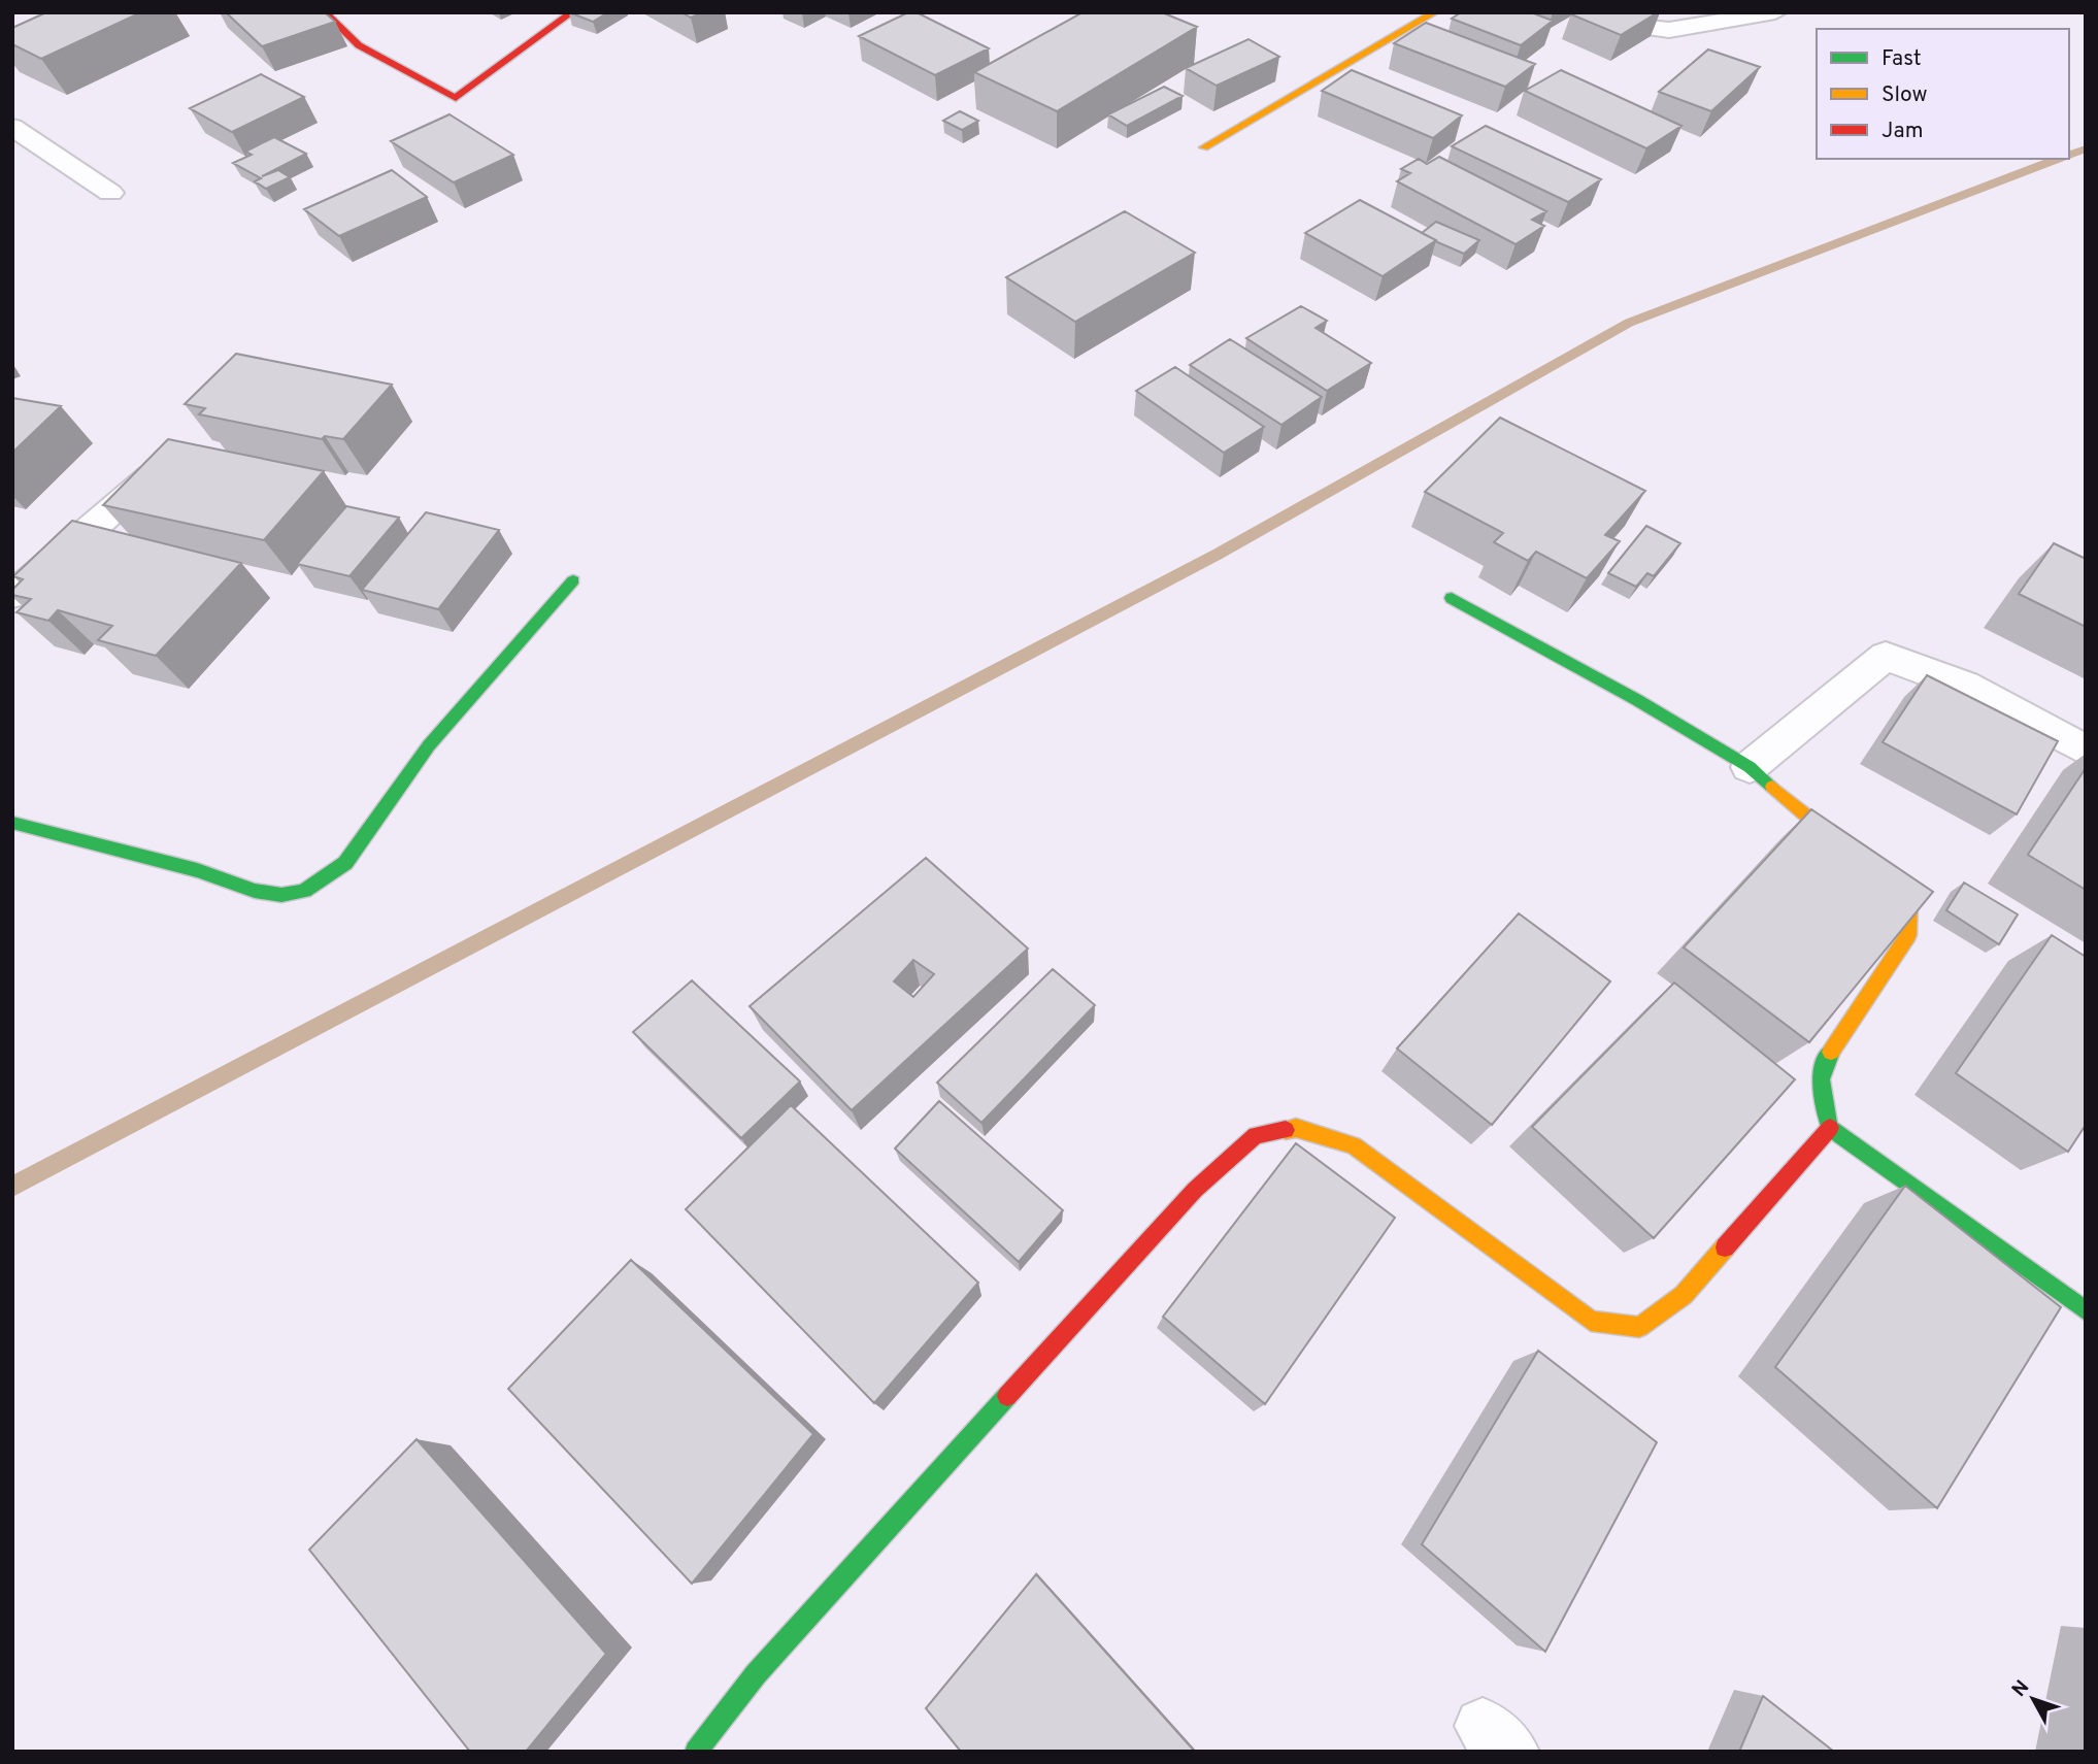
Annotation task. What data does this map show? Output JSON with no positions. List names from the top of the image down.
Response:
{
  "legend": ["Fast", "Slow", "Jam"],
  "north": "top left"
}
